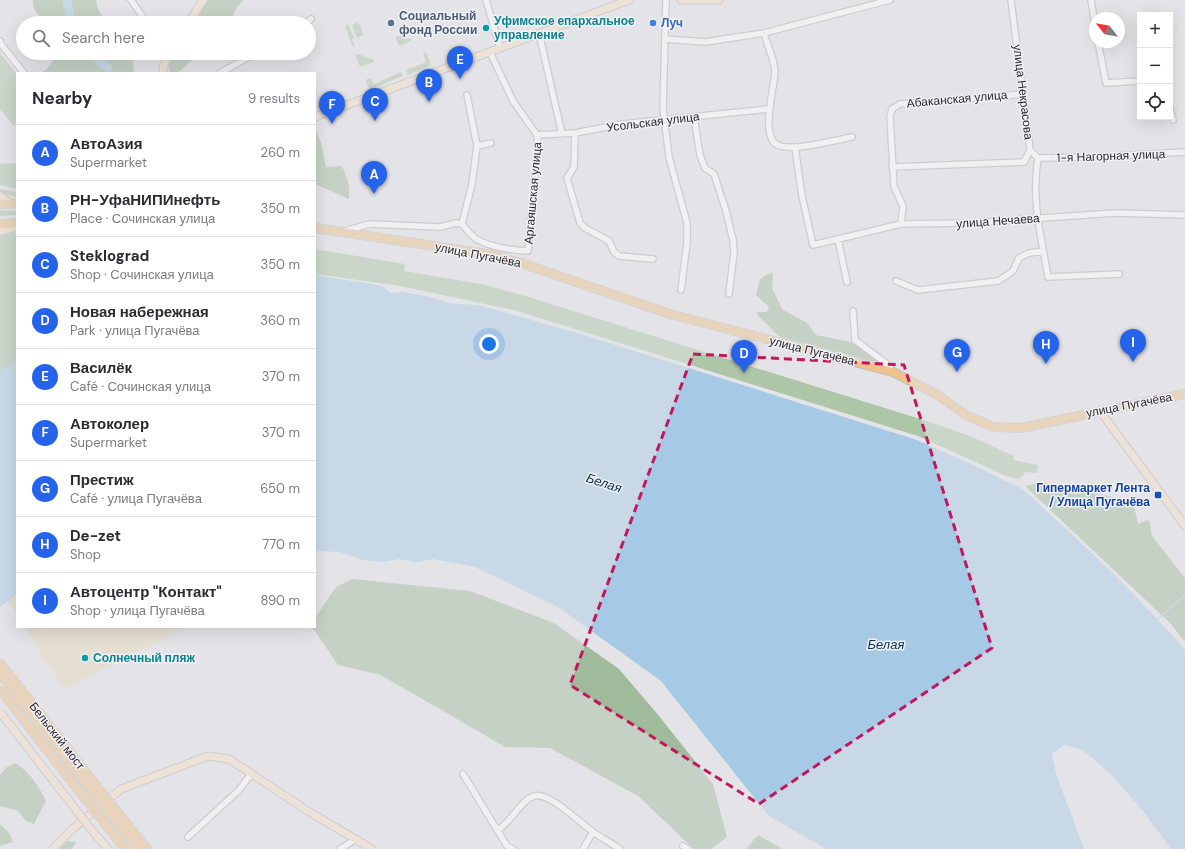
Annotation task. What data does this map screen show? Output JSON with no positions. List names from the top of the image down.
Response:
{
  "streets": {
    "main road": ["улица Пугачёва", "Бельский мост"],
    "street": [
      "улица Некрасова",
      "Абаканская улица",
      "Усольская улица",
      "1-я Нагорная улица",
      "Аргаяшская улица",
      "улица Нечаева"
    ]
  },
  "crossings": [
    ["улица Некрасова", "Абаканская улица"],
    ["улица Некрасова", "1-я Нагорная улица"],
    ["Усольская улица", "Аргаяшская улица"]
  ],
  "water": ["Белая"],
  "places": {
    "other": [
      "Социальный фонд России",
      "Луч",
      "Уфимское епархальное управление",
      "Солнечный пляж"
    ],
    "transit": ["Гипермаркет Лента / Улица Пугачёва"]
  },
  "north": "top left",
  "page": {
    "map_buttons": ["+", "−"],
    "search": "Search here",
    "pins": [
      "E",
      "B",
      "C",
      "F",
      "A",
      "I",
      "H",
      "G",
      "D"
    ],
    "heading": ["Nearby", "9 results"],
    "list": [
      {
        "mark": "A",
        "name": "АвтоАзия",
        "note": "Supermarket",
        "value": "260 m"
      },
      {
        "mark": "B",
        "name": "РН-УфаНИПИнефть",
        "note": "Place · Сочинская улица",
        "value": "350 m"
      },
      {
        "mark": "C",
        "name": "Steklograd",
        "note": "Shop · Сочинская улица",
        "value": "350 m"
      },
      {
        "mark": "D",
        "name": "Новая набережная",
        "note": "Park · улица Пугачёва",
        "value": "360 m"
      },
      {
        "mark": "E",
        "name": "Василёк",
        "note": "Café · Сочинская улица",
        "value": "370 m"
      },
      {
        "mark": "F",
        "name": "Автоколер",
        "note": "Supermarket",
        "value": "370 m"
      },
      {
        "mark": "G",
        "name": "Престиж",
        "note": "Café · улица Пугачёва",
        "value": "650 m"
      },
      {
        "mark": "H",
        "name": "De-zet",
        "note": "Shop",
        "value": "770 m"
      },
      {
        "mark": "I",
        "name": "Автоцентр \"Контакт\"",
        "note": "Shop · улица Пугачёва",
        "value": "890 m"
      }
    ]
  }
}
